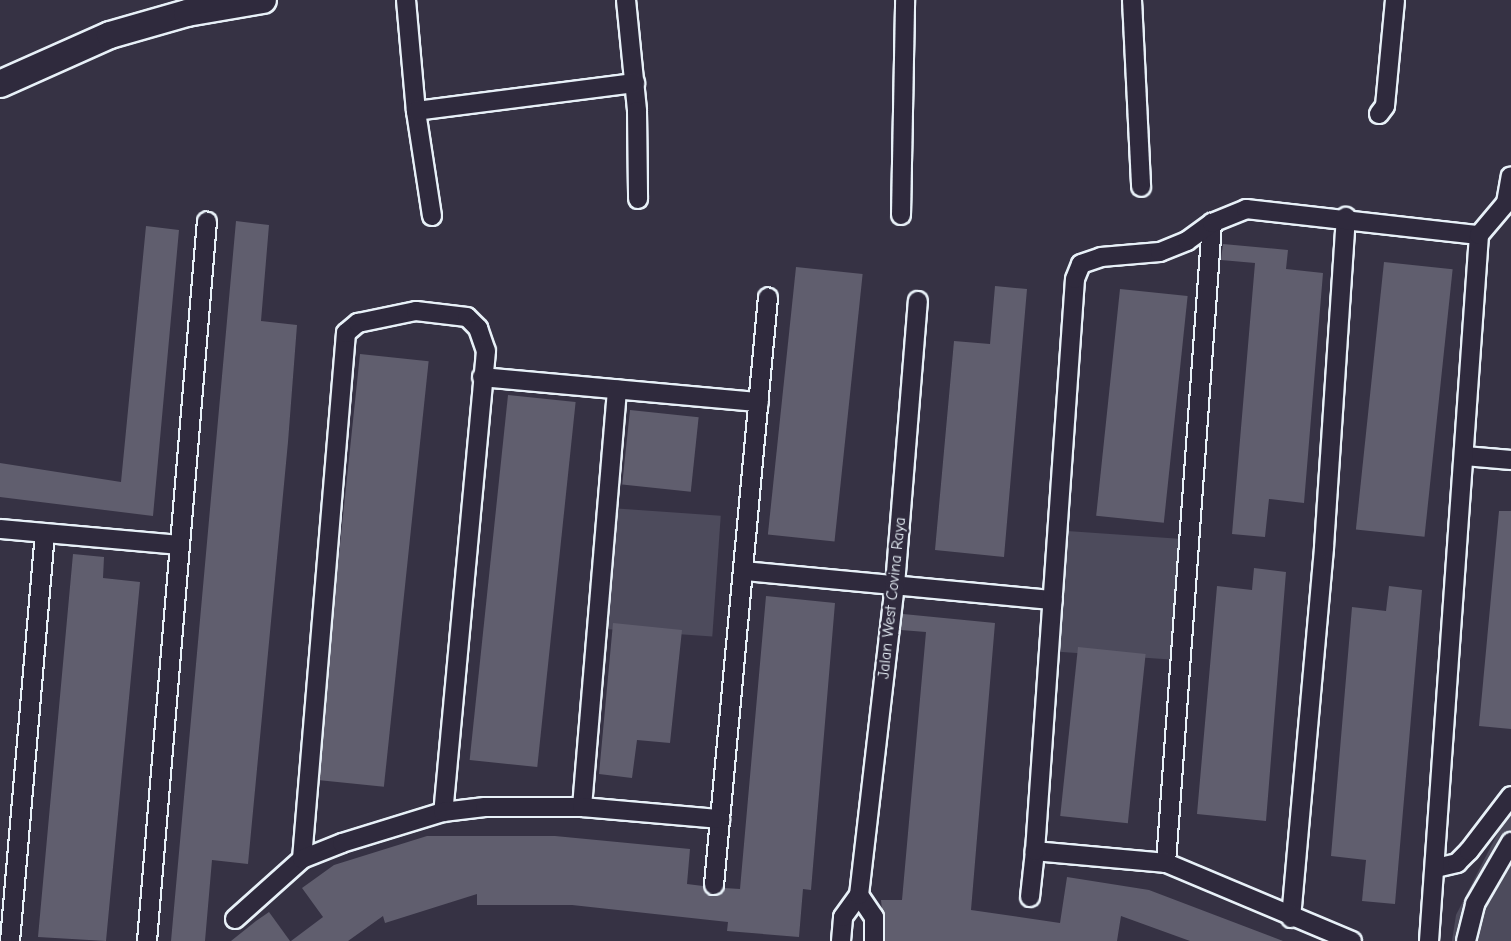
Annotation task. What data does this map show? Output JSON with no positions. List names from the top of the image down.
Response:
{
  "streets": {
    "street": ["Jalan West Covina Raya"]
  }
}
